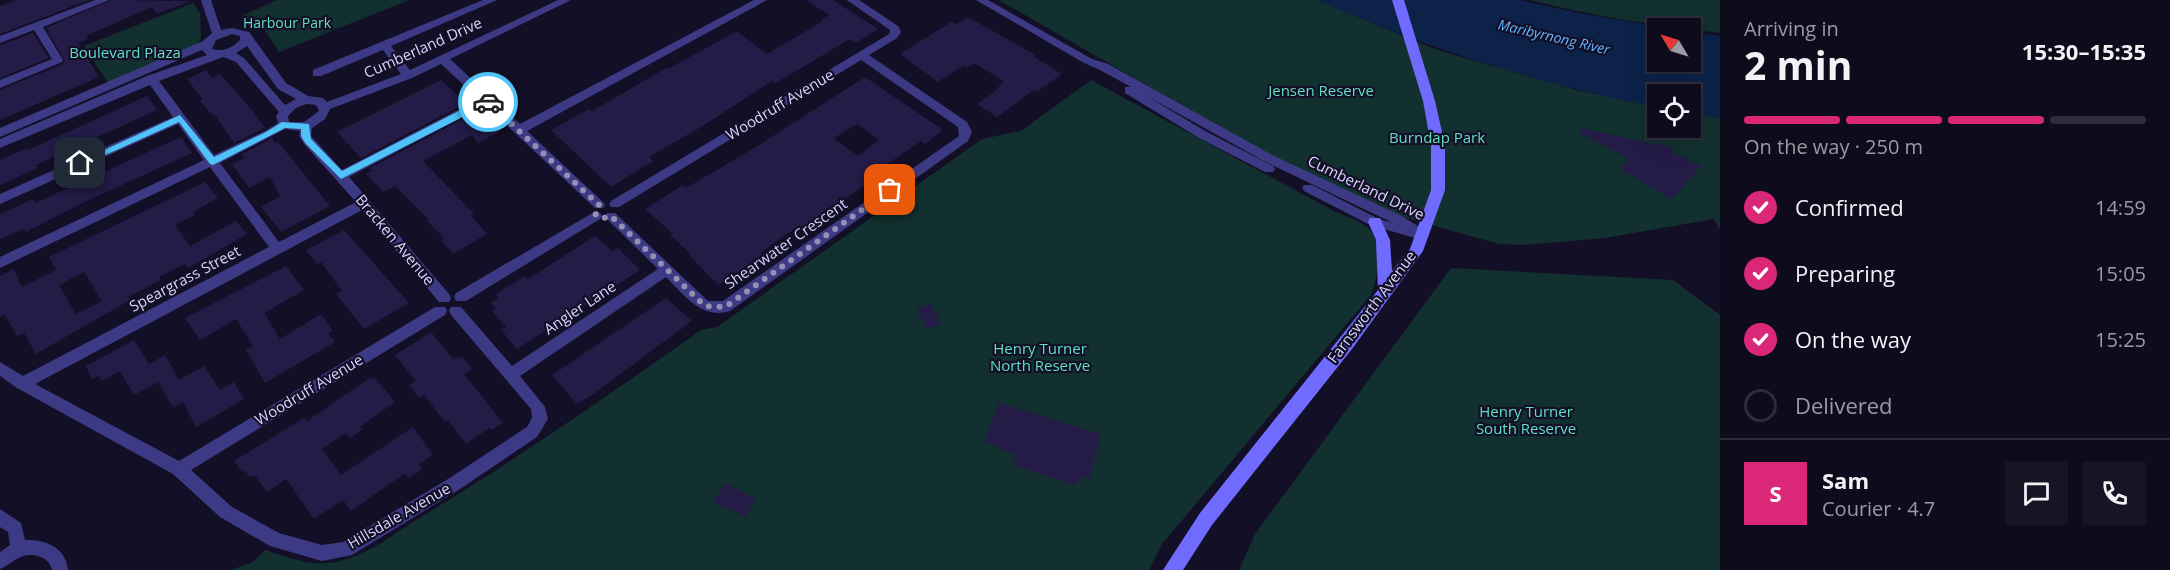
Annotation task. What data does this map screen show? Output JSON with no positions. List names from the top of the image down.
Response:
{
  "streets": {
    "main road": ["Farnsworth Avenue"],
    "street": [
      "Cumberland Drive",
      "Woodruff Avenue",
      "Bracken Avenue",
      "Shearwater Crescent",
      "Speargrass Street",
      "Angler Lane",
      "Hillsdale Avenue"
    ]
  },
  "crossings": [
    ["Cumberland Drive", "Farnsworth Avenue"],
    ["Woodruff Avenue", "Bracken Avenue"],
    ["Woodruff Avenue", "Shearwater Crescent"],
    ["Woodruff Avenue", "Hillsdale Avenue"],
    ["Bracken Avenue", "Speargrass Street"],
    ["Shearwater Crescent", "Angler Lane"],
    ["Speargrass Street", "Hillsdale Avenue"],
    ["Angler Lane", "Hillsdale Avenue"]
  ],
  "water": ["Maribyrnong River"],
  "parks": [
    "Harbour Park",
    "Boulevard Plaza",
    "Jensen Reserve",
    "Burndap Park",
    "Henry Turner North Reserve",
    "Henry Turner South Reserve"
  ],
  "north": "top left",
  "page": {
    "heading": ["2 min", "Arriving in", "15:30–15:35"],
    "panel": ["Sam", "Courier · 4.7"],
    "bar": "On the way · 250 m",
    "list": [
      ["Confirmed", "14:59"],
      ["Preparing", "15:05"],
      ["On the way", "15:25"],
      "Delivered"
    ],
    "round": "S"
  }
}
